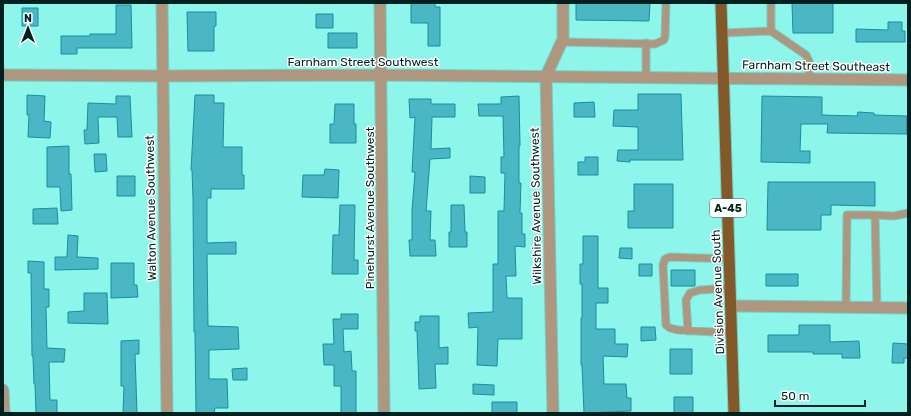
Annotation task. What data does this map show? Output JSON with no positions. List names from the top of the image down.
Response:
{
  "streets": {
    "main road": ["A-45", "Division Avenue South"],
    "street": [
      "Farnham Street Southwest",
      "Farnham Street Southeast",
      "Wilkshire Avenue Southwest",
      "Walton Avenue Southwest",
      "Pinehurst Avenue Southwest"
    ]
  },
  "crossings": [
    ["Farnham Street Southwest", "Farnham Street Southeast"],
    ["Farnham Street Southwest", "Wilkshire Avenue Southwest"],
    ["Farnham Street Southwest", "Walton Avenue Southwest"],
    ["Farnham Street Southwest", "Pinehurst Avenue Southwest"],
    ["Farnham Street Southwest", "Division Avenue South"],
    ["Farnham Street Southeast", "Division Avenue South"]
  ],
  "scale_bar": "50 m",
  "north": "top"
}
